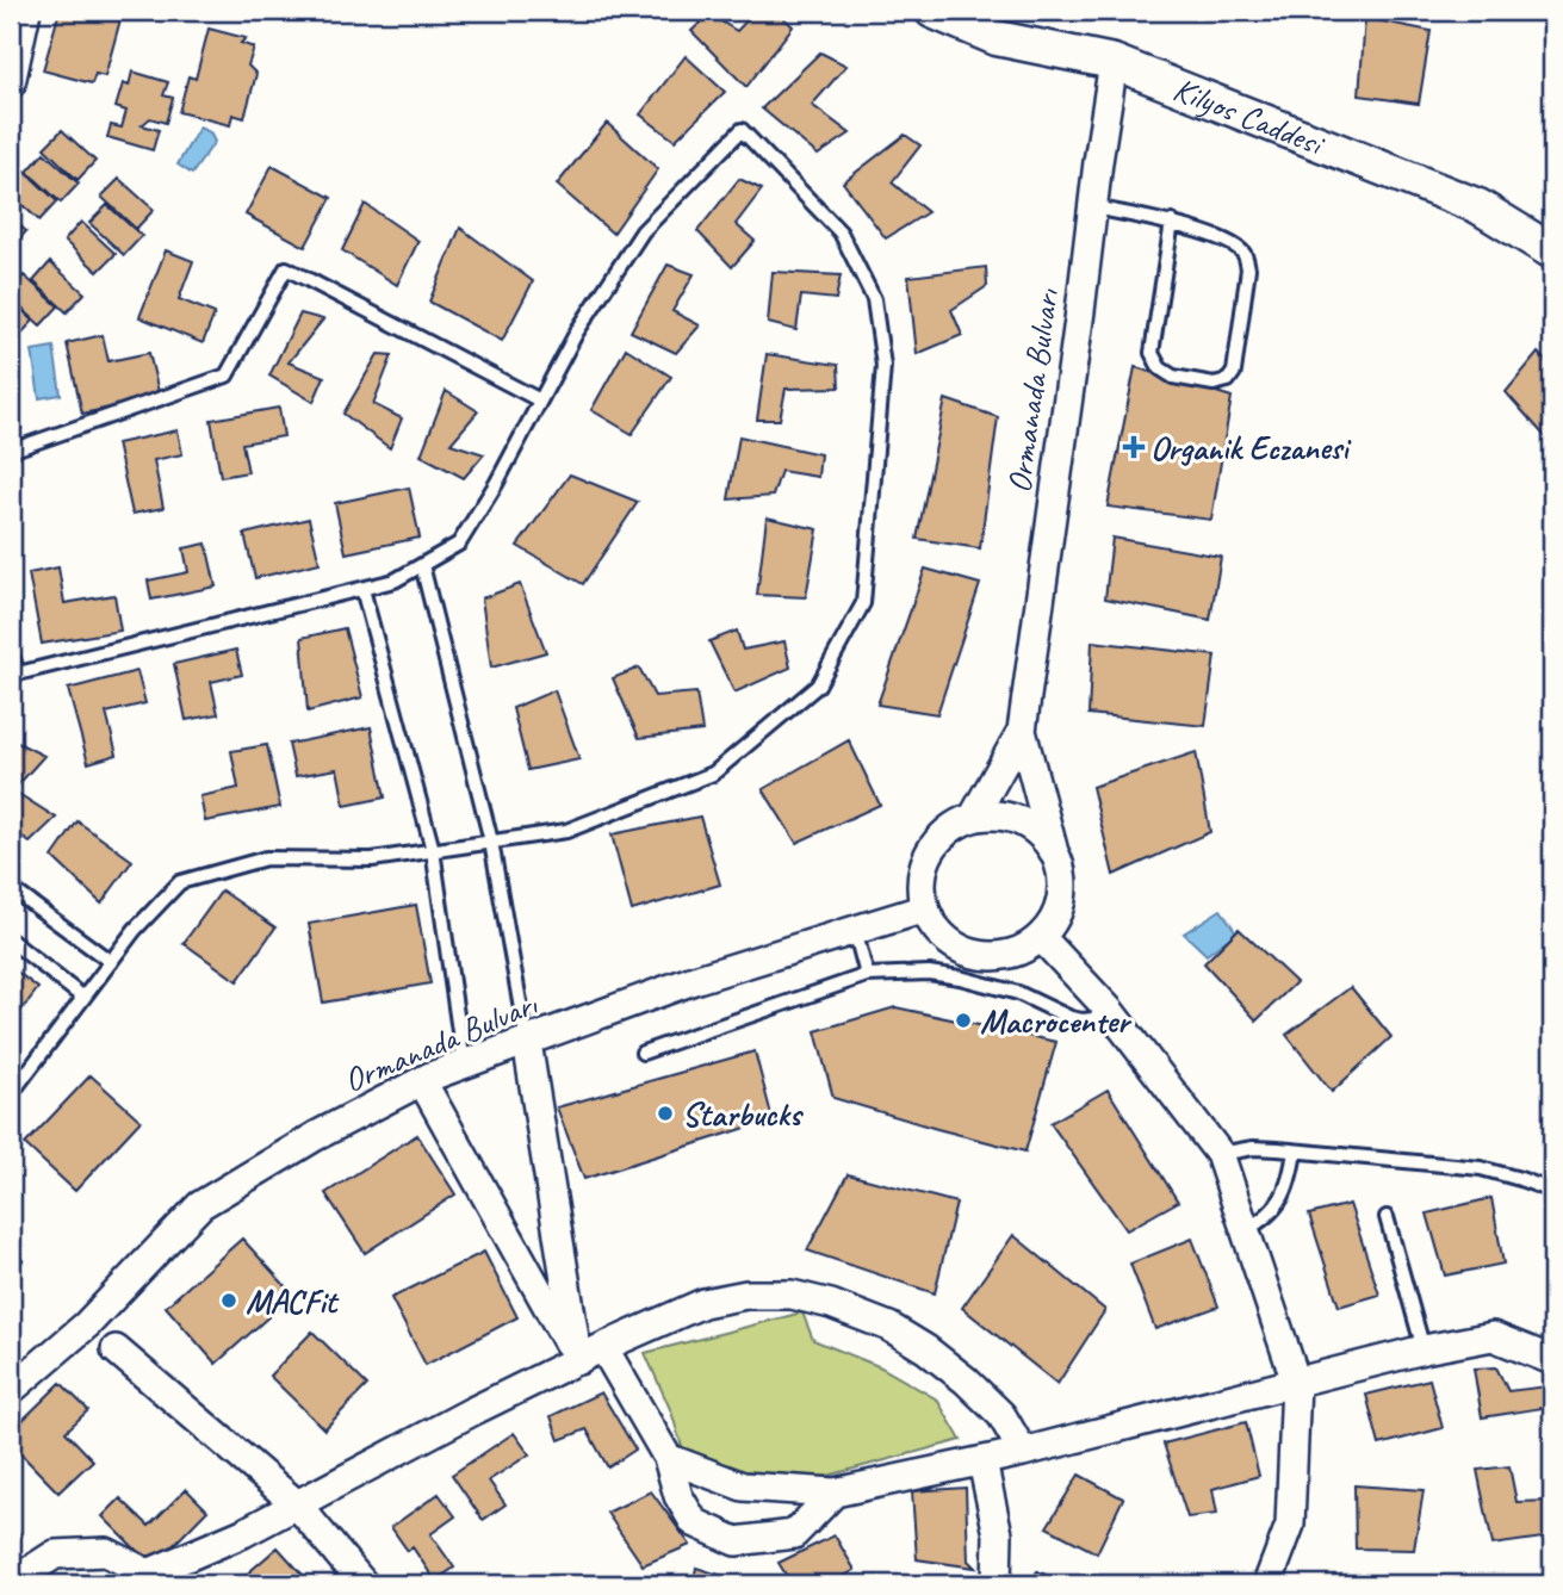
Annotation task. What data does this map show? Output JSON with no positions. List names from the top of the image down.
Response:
{
  "streets": {
    "street": ["Kilyos Caddesi", "Ormanada Bulvarı"]
  },
  "crossings": [
    ["Kilyos Caddesi", "Ormanada Bulvarı"]
  ],
  "places": {
    "health": ["Organik Eczanesi"],
    "other": ["Macrocenter", "Starbucks", "MACFit"]
  }
}
